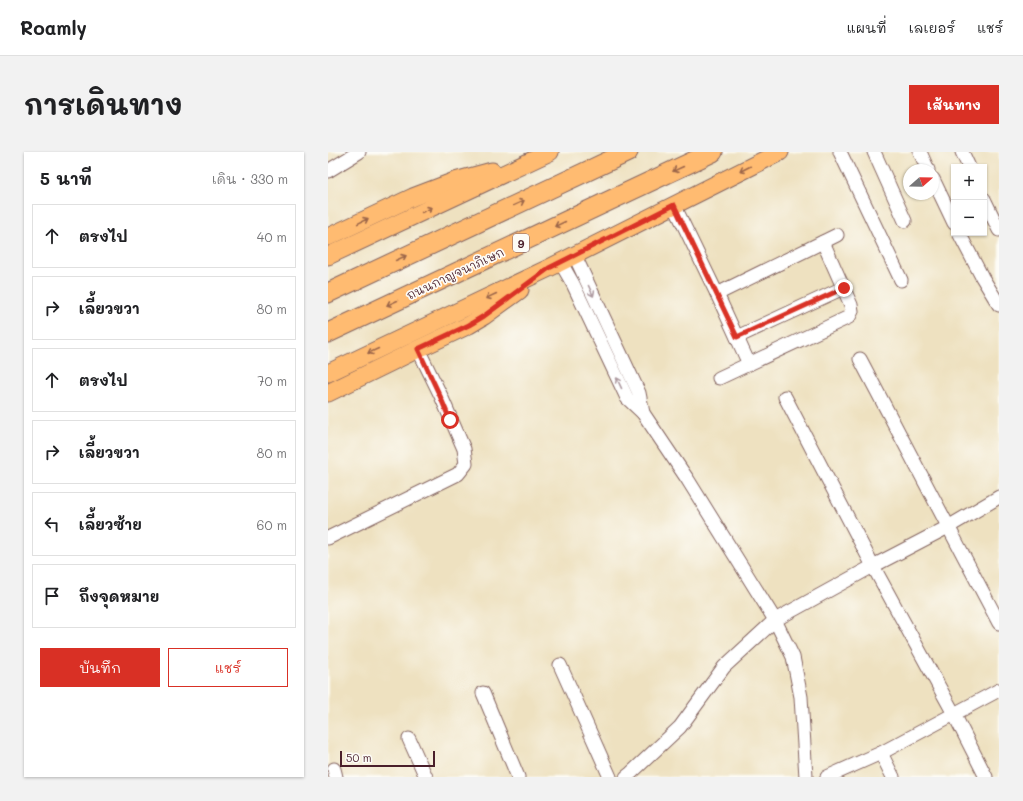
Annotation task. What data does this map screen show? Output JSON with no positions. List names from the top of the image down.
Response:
{
  "streets": {
    "highway": ["9", "ถนนกาญจนาภิเษก"]
  },
  "scale_bar": "50 m",
  "north": "right",
  "page": {
    "header": "Roamly",
    "nav": ["แผนที่", "เลเยอร์", "แชร์"],
    "buttons": [
      "เส้นทาง",
      ["บันทึก", "แชร์"]
    ],
    "title": "การเดินทาง",
    "heading": ["5 นาที", "เดิน · 330 m"],
    "map_buttons": ["+", "−"],
    "list": [
      ["ตรงไป", "40 m"],
      ["เลี้ยวขวา", "80 m"],
      ["ตรงไป", "70 m"],
      ["เลี้ยวขวา", "80 m"],
      ["เลี้ยวซ้าย", "60 m"],
      "ถึงจุดหมาย"
    ],
    "scale": "50 m"
  }
}
